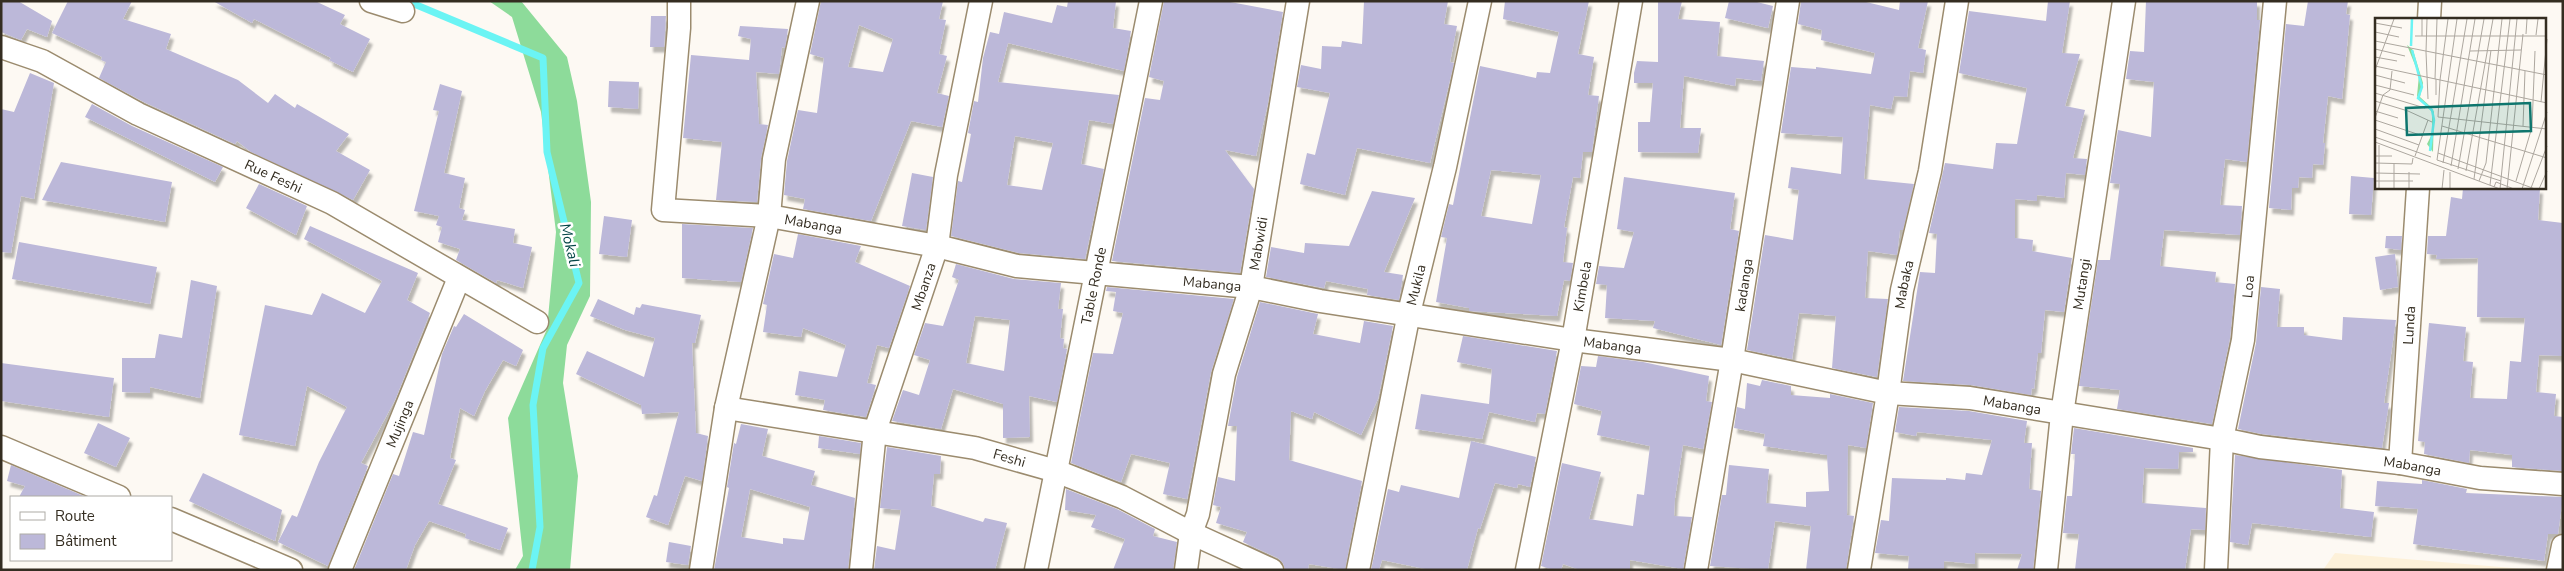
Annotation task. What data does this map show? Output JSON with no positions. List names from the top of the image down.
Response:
{
  "streets": {
    "street": [
      "Rue Feshi",
      "Mabanga",
      "Mabwidi",
      "Table Ronde",
      "Mukila",
      "Mabaka",
      "Mutangi",
      "Kimbela",
      "kadanga",
      "Loa",
      "Mbanza",
      "Lunda",
      "Mujinga",
      "Feshi"
    ]
  },
  "crossings": [
    ["Rue Feshi", "Mujinga"],
    ["Mabanga", "Mabwidi"],
    ["Mabanga", "Table Ronde"],
    ["Mabanga", "Mukila"],
    ["Mabanga", "Mabaka"],
    ["Mabanga", "Mutangi"],
    ["Mabanga", "Kimbela"],
    ["Mabanga", "kadanga"],
    ["Mabanga", "Loa"],
    ["Mabanga", "Mbanza"],
    ["Mabanga", "Lunda"],
    ["Mabwidi", "Feshi"],
    ["Table Ronde", "Feshi"],
    ["Mbanza", "Feshi"]
  ],
  "water": ["Mokali"],
  "legend": ["Route", "Bâtiment"]
}
